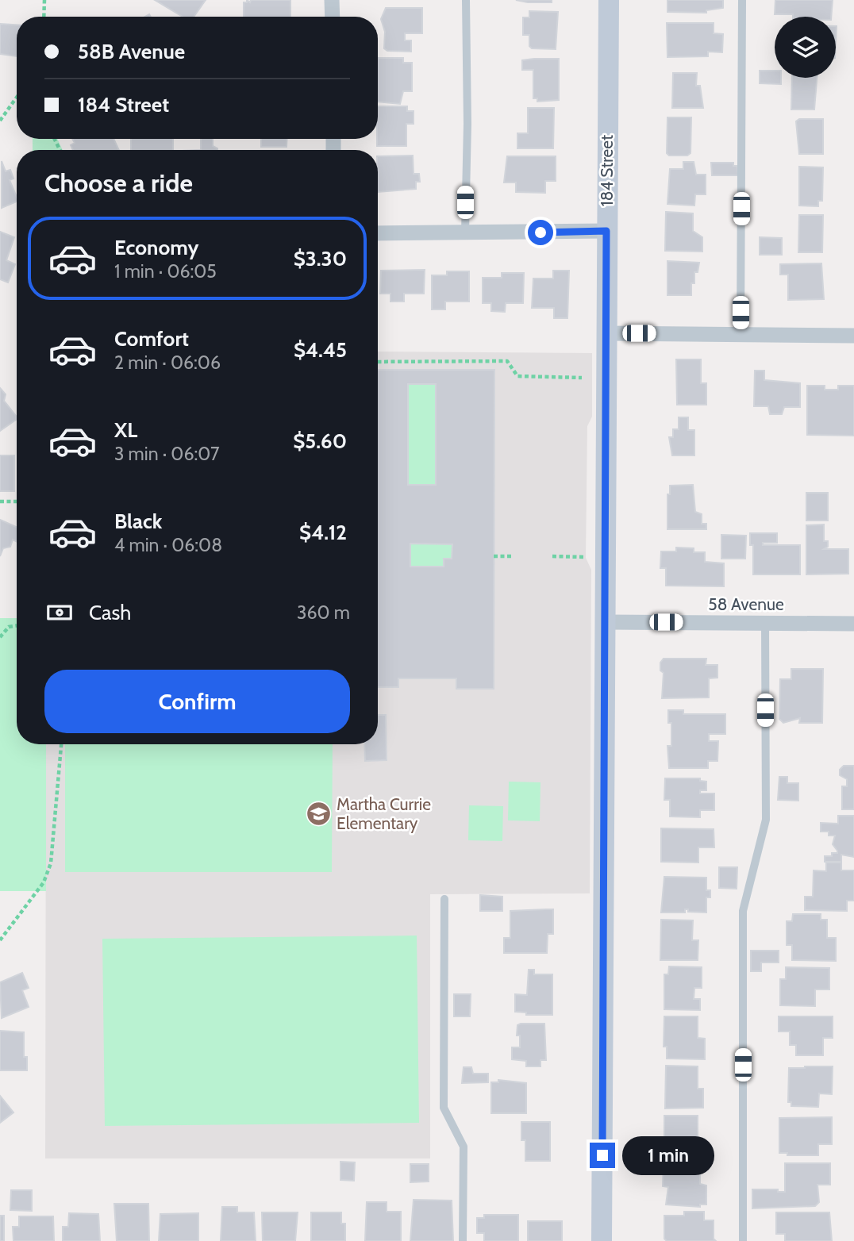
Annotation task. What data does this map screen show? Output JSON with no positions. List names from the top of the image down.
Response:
{
  "streets": {
    "main road": ["184 Street"],
    "street": ["58 Avenue"]
  },
  "crossings": [
    ["184 Street", "58 Avenue"]
  ],
  "places": {
    "school or university": ["Martha Currie Elementary"]
  },
  "page": {
    "banner": ["58B Avenue", "184 Street"],
    "heading": "Choose a ride",
    "list": [
      {
        "name": "Economy",
        "note": "1 min · 06:05",
        "value": "$3.30"
      },
      {
        "name": "Comfort",
        "note": "2 min · 06:06",
        "value": "$4.45"
      },
      {
        "name": "XL",
        "note": "3 min · 06:07",
        "value": "$5.60"
      },
      {
        "name": "Black",
        "note": "4 min · 06:08",
        "value": "$4.12"
      }
    ],
    "pay": ["Cash", "360 m"],
    "buttons": "Confirm",
    "bubble": "1 min"
  }
}
